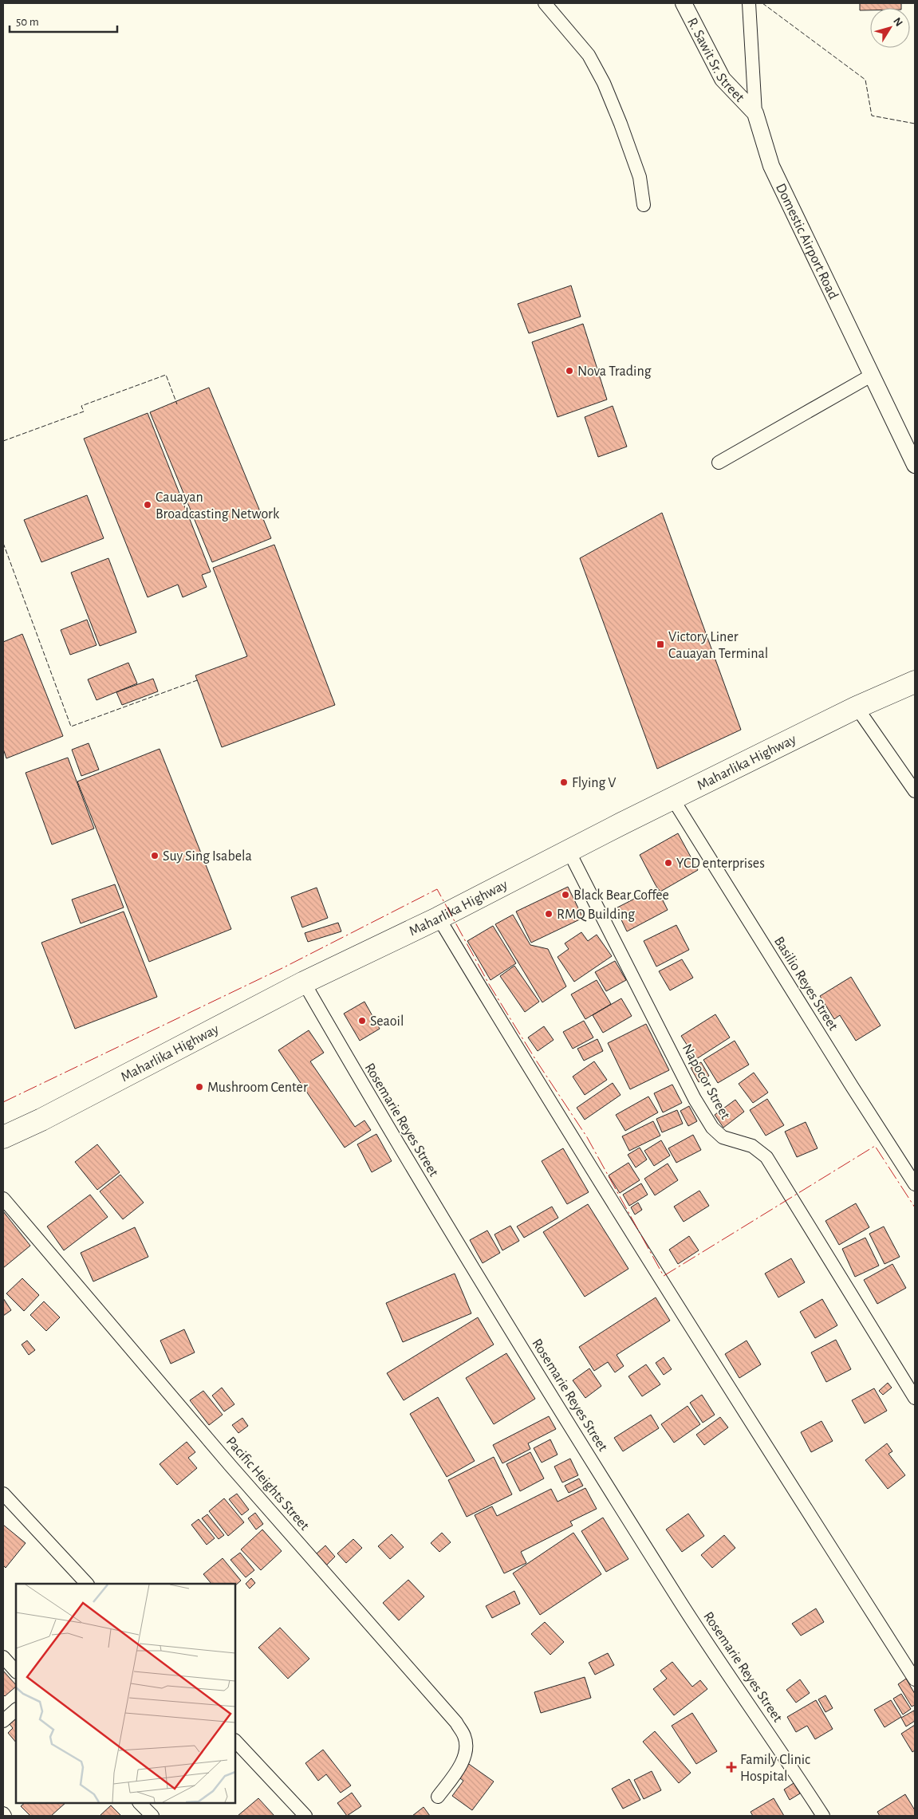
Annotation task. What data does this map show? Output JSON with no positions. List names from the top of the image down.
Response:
{
  "streets": {
    "highway": ["Maharlika Highway"],
    "street": [
      "R. Sawit Sr. Street",
      "Domestic Airport Road",
      "Basilio Reyes Street",
      "Napocor Street",
      "Rosemarie Reyes Street",
      "Pacific Heights Street"
    ]
  },
  "crossings": [
    ["R. Sawit Sr. Street", "Domestic Airport Road"],
    ["Maharlika Highway", "Basilio Reyes Street"],
    ["Maharlika Highway", "Napocor Street"],
    ["Maharlika Highway", "Rosemarie Reyes Street"]
  ],
  "places": {
    "other": [
      "Nova Trading",
      "Cauayan Broadcasting Network",
      "Flying V",
      "Suy Sing Isabela",
      "YCD enterprises",
      "Black Bear Coffee",
      "RMQ Building",
      "Seaoil",
      "Mushroom Center"
    ],
    "transit": ["Victory Liner Cauayan Terminal"],
    "health": ["Family Clinic Hospital"]
  },
  "scale_bar": "50 m",
  "north": "top right"
}
